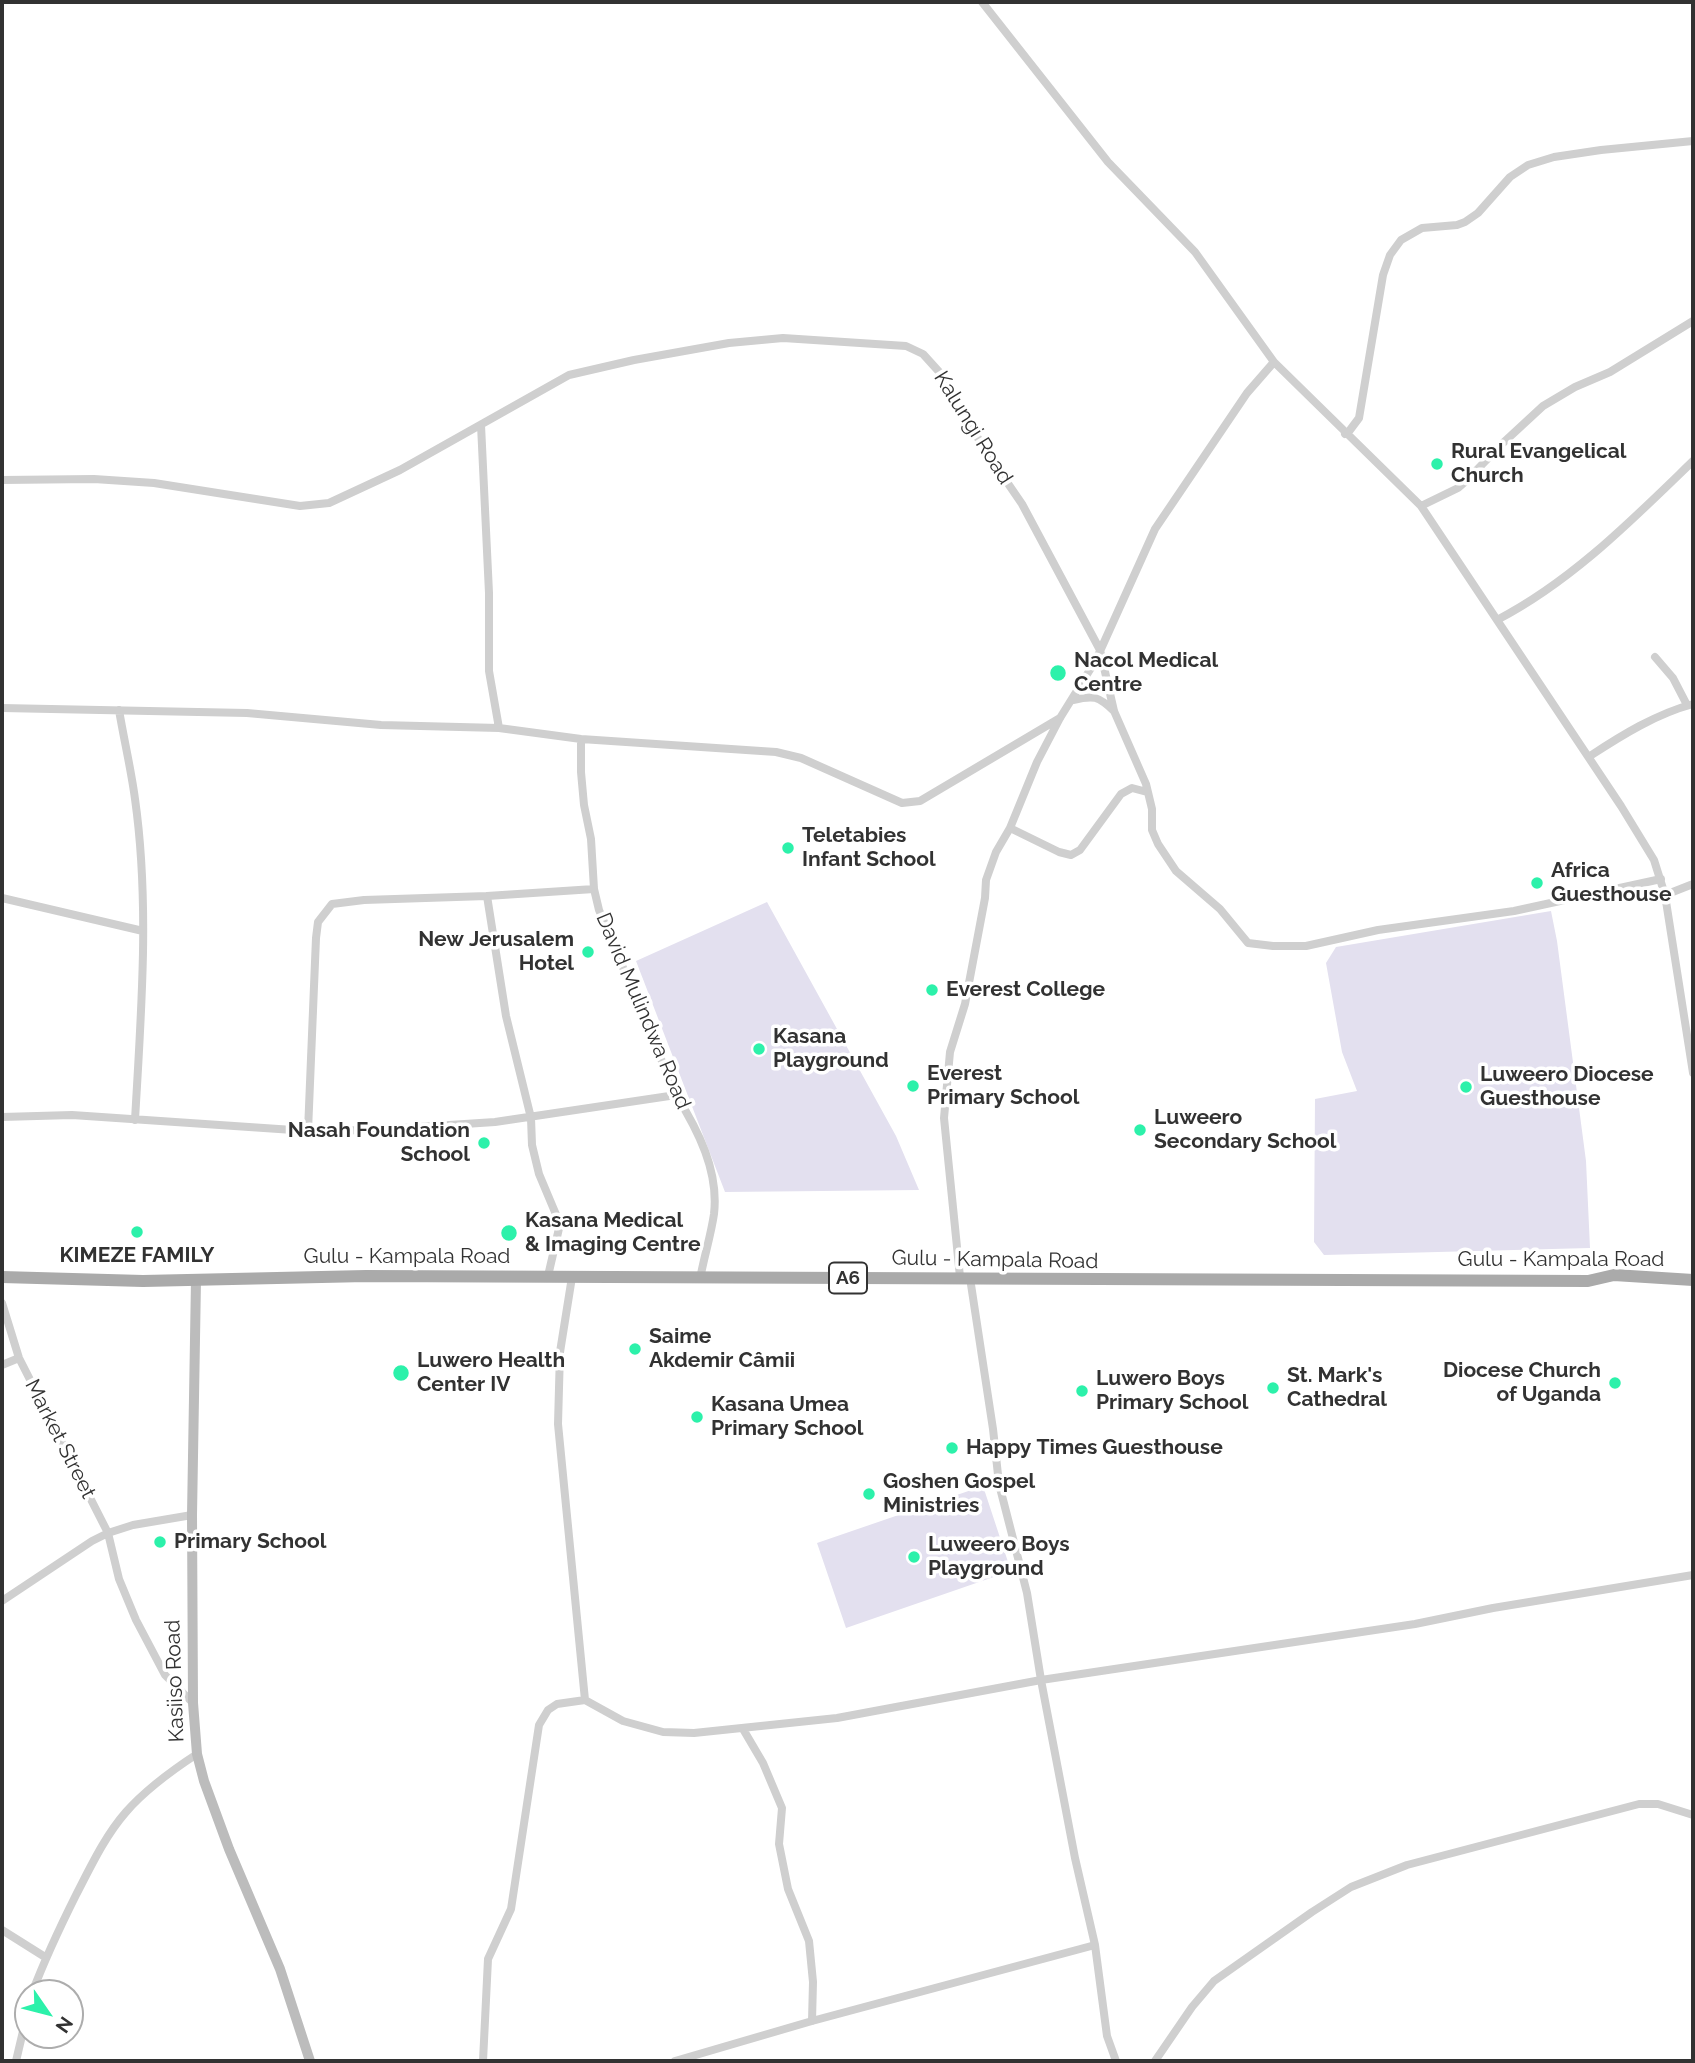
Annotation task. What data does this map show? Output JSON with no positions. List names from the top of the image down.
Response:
{
  "streets": {
    "main road": ["Gulu - Kampala Road", "A6", "Kasiiso Road"],
    "street": ["Kalungi Road", "David Mulindwa Road", "Market Street"]
  },
  "crossings": [
    ["David Mulindwa Road", "Gulu - Kampala Road"],
    ["Gulu - Kampala Road", "Kasiiso Road"],
    ["Market Street", "Kasiiso Road"]
  ],
  "places": [
    "Rural Evangelical Church",
    "Nacol Medical Centre",
    "Teletabies Infant School",
    "Africa Guesthouse",
    "New Jerusalem Hotel",
    "Everest College",
    "Kasana Playground",
    "Everest Primary School",
    "Luweero Diocese Guesthouse",
    "Luweero Secondary School",
    "Nasah Foundation School",
    "KIMEZE FAMILY",
    "Kasana Medical & Imaging Centre",
    "Saime Akdemir Câmii",
    "Luwero Health Center IV",
    "Diocese Church of Uganda",
    "St. Mark's Cathedral",
    "Luwero Boys Primary School",
    "Kasana Umea Primary School",
    "Happy Times Guesthouse",
    "Goshen Gospel Ministries",
    "Primary School",
    "Luweero Boys Playground"
  ],
  "north": "bottom right"
}
